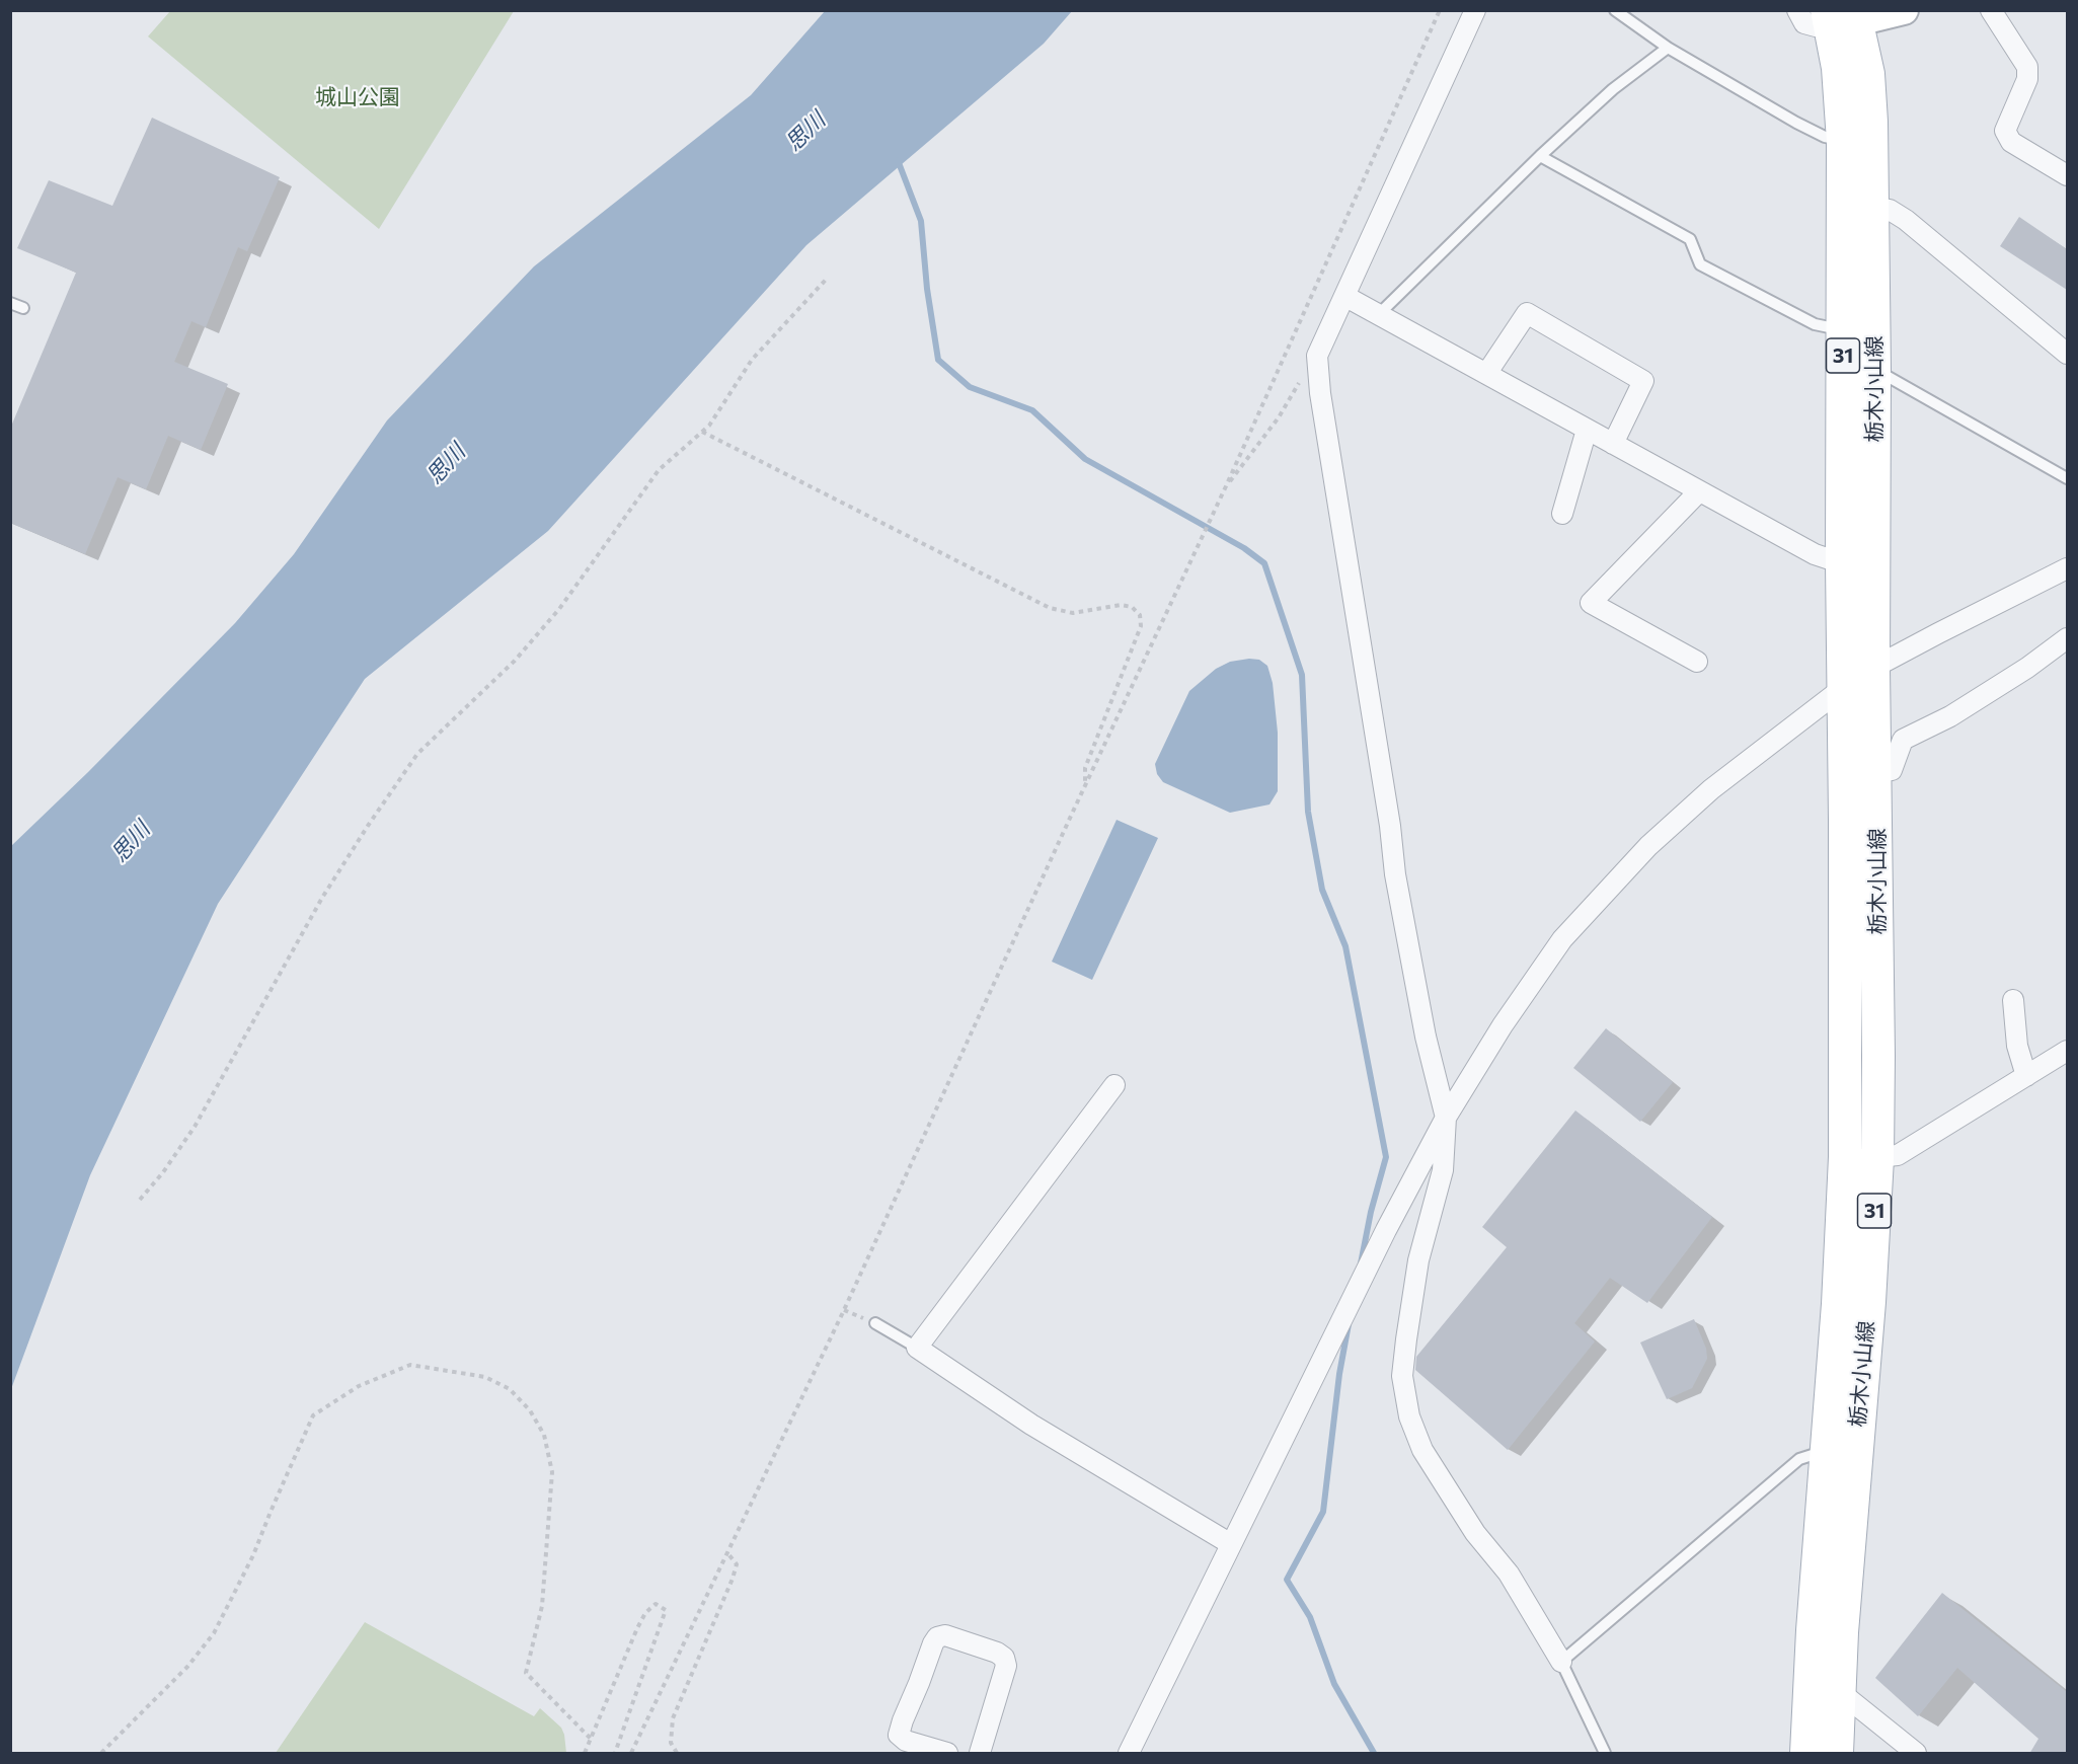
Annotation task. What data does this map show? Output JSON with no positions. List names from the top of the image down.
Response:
{
  "streets": {
    "main road": ["31", "栃木小山線"]
  },
  "water": ["思川"],
  "parks": ["城山公園"]
}
